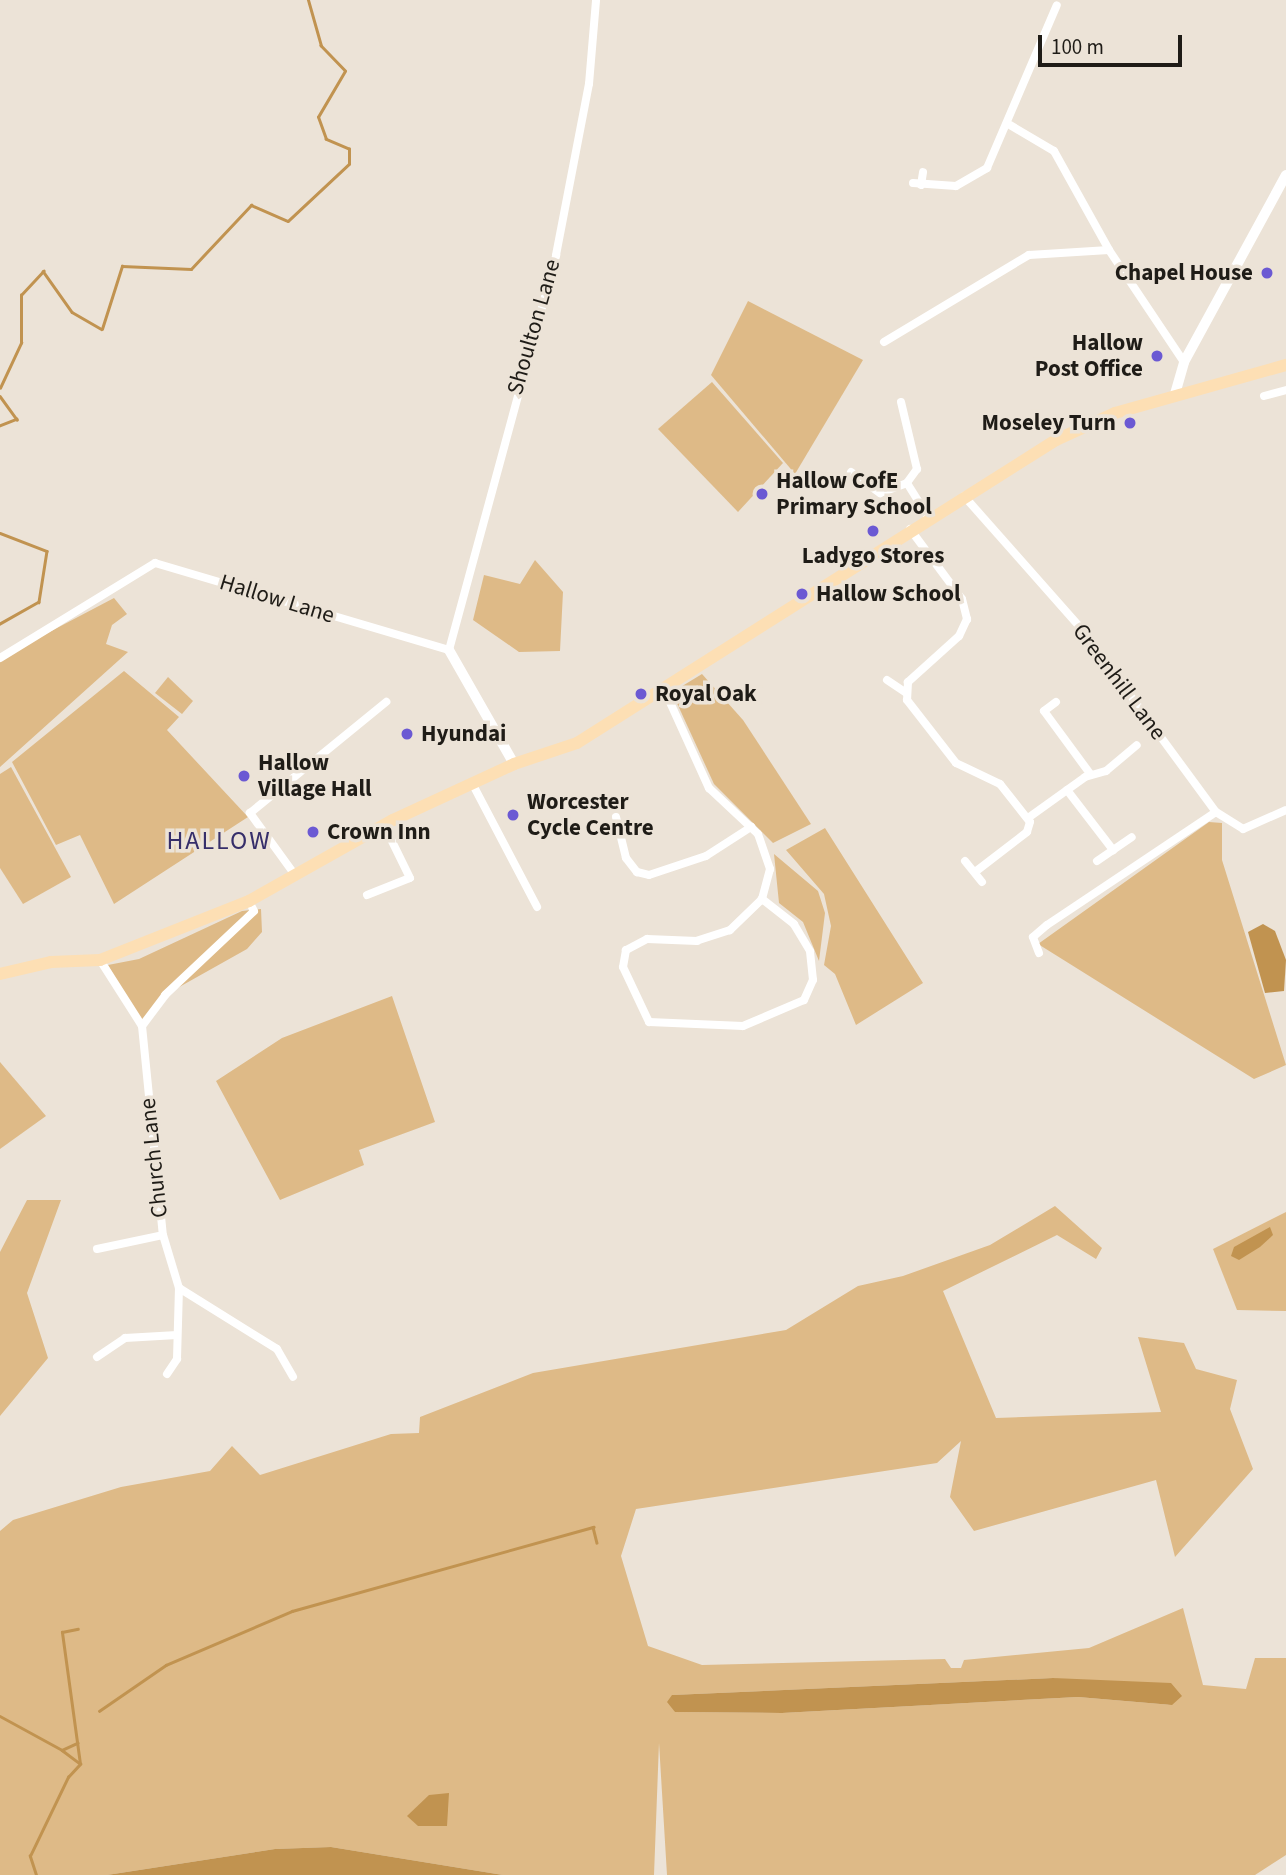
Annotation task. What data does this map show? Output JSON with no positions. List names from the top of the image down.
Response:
{
  "streets": {
    "street": [
      "Shoulton Lane",
      "Hallow Lane",
      "Greenhill Lane",
      "Church Lane"
    ]
  },
  "crossings": [
    ["Shoulton Lane", "Hallow Lane"]
  ],
  "districts": ["HALLOW"],
  "places": [
    "Chapel House",
    "Hallow Post Office",
    "Moseley Turn",
    "Hallow CofE Primary School",
    "Ladygo Stores",
    "Hallow School",
    "Royal Oak",
    "Hyundai",
    "Hallow Village Hall",
    "Worcester Cycle Centre",
    "Crown Inn"
  ],
  "scale_bar": "100 m"
}
